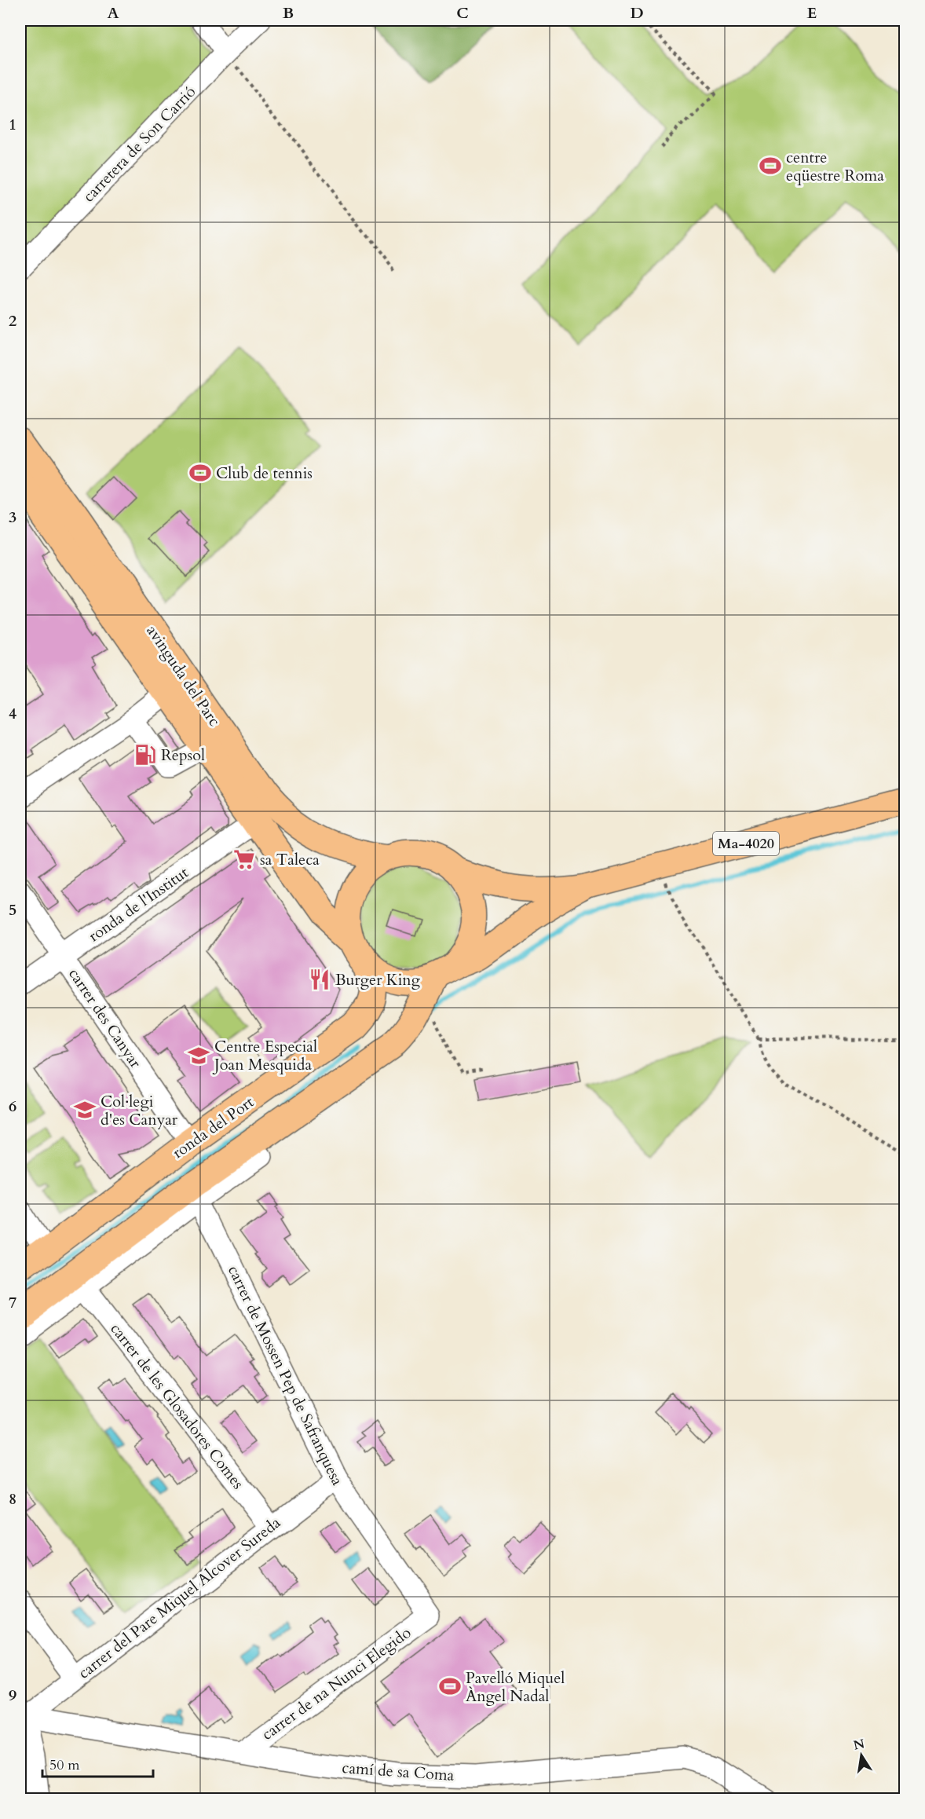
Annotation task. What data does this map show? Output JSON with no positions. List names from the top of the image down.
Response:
{
  "streets": {
    "main road": ["avinguda del Parc", "Ma-4020", "ronda del Port"],
    "street": [
      "carretera de Son Carrió",
      "ronda de l'Institut",
      "carrer des Canyar",
      "carrer de Mossen Pep de Safranquesa",
      "carrer de les Glosadores Comes",
      "carrer del Pare Miquel Alcover Sureda",
      "carrer de na Nunci Elegido",
      "camí de sa Coma"
    ]
  },
  "crossings": [
    ["avinguda del Parc", "Ma-4020"],
    ["avinguda del Parc", "ronda de l'Institut"],
    ["avinguda del Parc", "ronda del Port"],
    ["Ma-4020", "ronda del Port"],
    ["Ma-4020", "carrer de Mossen Pep de Safranquesa"],
    ["ronda de l'Institut", "carrer des Canyar"],
    ["carrer des Canyar", "ronda del Port"],
    ["carrer de Mossen Pep de Safranquesa", "carrer del Pare Miquel Alcover Sureda"],
    ["carrer de Mossen Pep de Safranquesa", "carrer de na Nunci Elegido"],
    ["carrer de les Glosadores Comes", "carrer del Pare Miquel Alcover Sureda"],
    ["carrer del Pare Miquel Alcover Sureda", "camí de sa Coma"],
    ["carrer de na Nunci Elegido", "camí de sa Coma"]
  ],
  "places": {
    "sports": ["centre eqüestre Roma", "Club de tennis", "Pavelló Miquel Àngel Nadal"],
    "fuel station": ["Repsol"],
    "supermarket": ["sa Taleca"],
    "restaurant": ["Burger King"],
    "school or university": ["Centre Especial Joan Mesquida", "Col·legi d'es Canyar"]
  },
  "scale_bar": "50 m",
  "north": "top",
  "grid": {
    "columns": [
      "A",
      "B",
      "C",
      "D",
      "E"
    ],
    "rows": [
      "1",
      "2",
      "3",
      "4",
      "5",
      "6",
      "7",
      "8",
      "9"
    ]
  }
}
